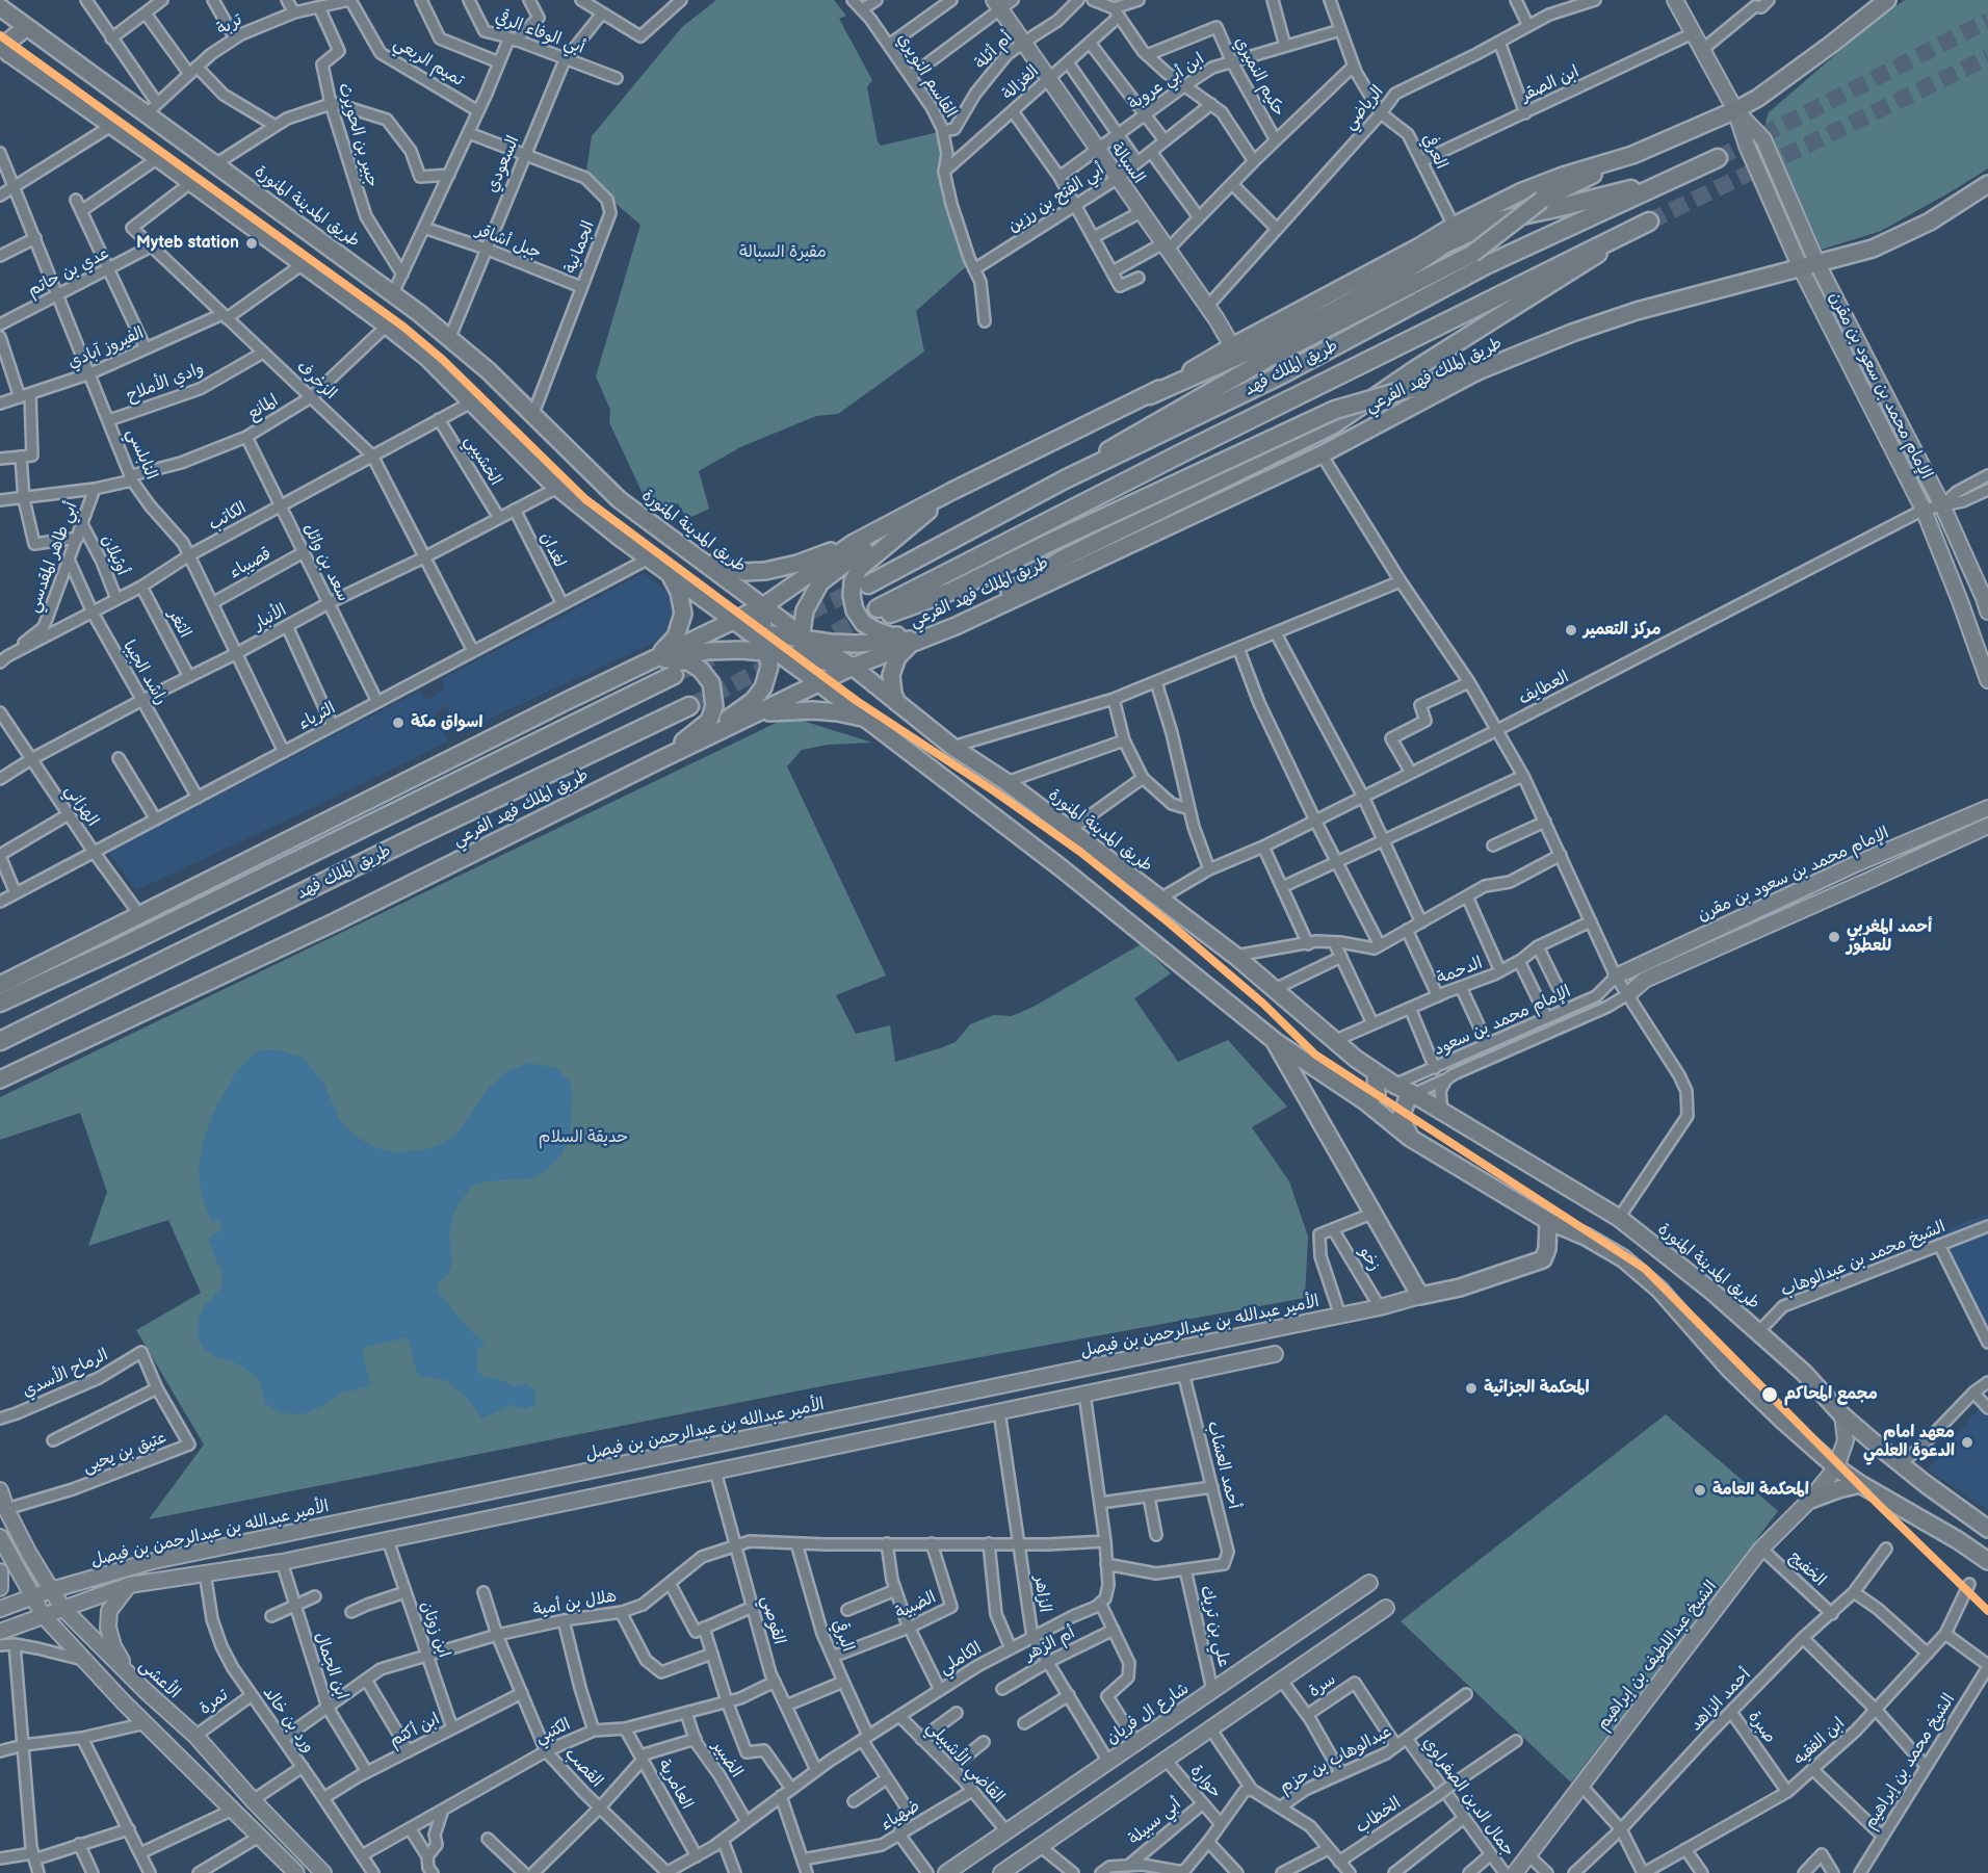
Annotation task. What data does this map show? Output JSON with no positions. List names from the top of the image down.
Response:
{
  "streets": {
    "highway": ["طريق الملك فهد"],
    "main road": [
      "السبالة",
      "طريق المدينة المنورة",
      "طريق الملك فهد الفرعي",
      "الإمام محمد بن سعود بن مقرن",
      "الأمير عبدالله بن عبدالرحمن بن فيصل",
      "الشيخ عبداللطيف بن إبراهيم",
      "الأعشى",
      "شارع ال فريان"
    ],
    "street": [
      "تربة",
      "أبي الوفاء الرقي",
      "أم أثلة",
      "تميم الربعي",
      "القاسم النويري",
      "حكيم النميري",
      "ابن أبي عروبة",
      "الغزالة",
      "ابن الصقر",
      "الرياضي",
      "جبير بن الحويرث",
      "العرفي",
      "السعودي",
      "أبي الفتح بن رزين",
      "جبل أشاقر",
      "الجمانية",
      "عدي بن حاتم",
      "الفيروز آبادي",
      "الزخرف",
      "وادي الأملاح",
      "المانع",
      "النابلسي",
      "الخشيبي",
      "الكاتب",
      "لغدان",
      "أوثيلان",
      "أبي طاهر المقدسي",
      "سعد بن وائل",
      "قصيباء",
      "الأنبار",
      "الثغر",
      "راشد الجيبا",
      "العطايف",
      "الثرياء",
      "الهزاني",
      "الدحمة",
      "الإمام محمد بن سعود",
      "زخو",
      "الشيخ محمد بن عبدالوهاب",
      "الرماح الأسدي",
      "عتيق بن يحيى",
      "أحمد العشاب",
      "الخفيج",
      "الزاهر",
      "هلال بن أمية",
      "الضبية",
      "القوصي",
      "علي بن تريك",
      "ابن زوتان",
      "البرقي",
      "أم الزهر",
      "الكاملي",
      "ابن الجمال",
      "سرة",
      "أحمد الزاهد",
      "تمرة",
      "ورد بن خالد",
      "صبرة",
      "ابن أكثم",
      "الكتبي",
      "ابن الفقيه",
      "الضبير",
      "عبدالوهاب بن حزم",
      "الشيخ محمد بن إبراهيم",
      "القاضي الأشبيلي",
      "القصب",
      "حوارة",
      "العامرية",
      "جمال الدين الصفراوي",
      "ضهياء",
      "الخطاب",
      "أبي سبيلة"
    ]
  },
  "crossings": [
    ["تربة", "تميم الربعي"],
    ["تربة", "جبير بن الحويرث"],
    ["تربة", "طريق المدينة المنورة"],
    ["أبي الوفاء الرقي", "السعودي"],
    ["أم أثلة", "القاسم النويري"],
    ["أم أثلة", "السبالة"],
    ["القاسم النويري", "الغزالة"],
    ["القاسم النويري", "أبي الفتح بن رزين"],
    ["حكيم النميري", "ابن أبي عروبة"],
    ["ابن أبي عروبة", "العرفي"],
    ["ابن أبي عروبة", "السبالة"],
    ["الغزالة", "السبالة"],
    ["ابن الصقر", "العرفي"],
    ["ابن الصقر", "الإمام محمد بن سعود بن مقرن"],
    ["الرياضي", "العرفي"],
    ["الرياضي", "السبالة"],
    ["السبالة", "أبي الفتح بن رزين"],
    ["السعودي", "طريق المدينة المنورة"],
    ["السعودي", "جبل أشاقر"],
    ["السعودي", "الجمانية"],
    ["طريق المدينة المنورة", "الجمانية"],
    ["طريق المدينة المنورة", "طريق الملك فهد الفرعي"],
    ["طريق المدينة المنورة", "العطايف"],
    ["طريق المدينة المنورة", "الدحمة"],
    ["طريق المدينة المنورة", "الإمام محمد بن سعود"],
    ["طريق المدينة المنورة", "الشيخ محمد بن عبدالوهاب"],
    ["جبل أشاقر", "الجمانية"],
    ["عدي بن حاتم", "الزخرف"],
    ["عدي بن حاتم", "النابلسي"],
    ["الفيروز آبادي", "الزخرف"],
    ["الفيروز آبادي", "النابلسي"],
    ["طريق الملك فهد", "طريق الملك فهد الفرعي"],
    ["طريق الملك فهد الفرعي", "الإمام محمد بن سعود بن مقرن"],
    ["الزخرف", "وادي الأملاح"],
    ["الزخرف", "المانع"],
    ["الزخرف", "الكاتب"],
    ["الزخرف", "الأنبار"],
    ["الزخرف", "الثرياء"],
    ["وادي الأملاح", "النابلسي"],
    ["الإمام محمد بن سعود بن مقرن", "العطايف"],
    ["الإمام محمد بن سعود بن مقرن", "الإمام محمد بن سعود"],
    ["المانع", "النابلسي"],
    ["المانع", "أوثيلان"],
    ["المانع", "أبي طاهر المقدسي"],
    ["المانع", "سعد بن وائل"],
    ["النابلسي", "الكاتب"],
    ["النابلسي", "قصيباء"],
    ["النابلسي", "الأنبار"],
    ["النابلسي", "الثرياء"],
    ["الخشيبي", "الكاتب"],
    ["الخشيبي", "الأنبار"],
    ["الكاتب", "أوثيلان"],
    ["الكاتب", "أبي طاهر المقدسي"],
    ["الكاتب", "سعد بن وائل"],
    ["الكاتب", "الثغر"],
    ["الكاتب", "راشد الجيبا"],
    ["لغدان", "الأنبار"],
    ["لغدان", "الثرياء"],
    ["أوثيلان", "أبي طاهر المقدسي"],
    ["أبي طاهر المقدسي", "راشد الجيبا"],
    ["سعد بن وائل", "قصيباء"],
    ["سعد بن وائل", "الأنبار"],
    ["سعد بن وائل", "الثرياء"],
    ["الأنبار", "الثغر"],
    ["الأنبار", "راشد الجيبا"],
    ["الأنبار", "الهزاني"],
    ["راشد الجيبا", "الثرياء"],
    ["الثرياء", "الهزاني"],
    ["زخو", "الأمير عبدالله بن عبدالرحمن بن فيصل"],
    ["الأمير عبدالله بن عبدالرحمن بن فيصل", "أحمد العشاب"],
    ["الأمير عبدالله بن عبدالرحمن بن فيصل", "الزاهر"],
    ["الأمير عبدالله بن عبدالرحمن بن فيصل", "القوصي"],
    ["الأمير عبدالله بن عبدالرحمن بن فيصل", "ابن زوتان"],
    ["الأمير عبدالله بن عبدالرحمن بن فيصل", "ابن الجمال"],
    ["الأمير عبدالله بن عبدالرحمن بن فيصل", "الأعشى"],
    ["الأمير عبدالله بن عبدالرحمن بن فيصل", "ورد بن خالد"],
    ["الرماح الأسدي", "عتيق بن يحيى"],
    ["عتيق بن يحيى", "الأعشى"],
    ["أحمد العشاب", "علي بن تريك"],
    ["الخفيج", "الشيخ عبداللطيف بن إبراهيم"],
    ["الخفيج", "أحمد الزاهد"],
    ["الزاهر", "هلال بن أمية"],
    ["الزاهر", "أم الزهر"],
    ["الزاهر", "الكاملي"],
    ["الزاهر", "شارع ال فريان"],
    ["هلال بن أمية", "الضبية"],
    ["هلال بن أمية", "القوصي"],
    ["هلال بن أمية", "ابن زوتان"],
    ["هلال بن أمية", "البرقي"],
    ["هلال بن أمية", "ابن الجمال"],
    ["هلال بن أمية", "ورد بن خالد"],
    ["هلال بن أمية", "القصب"],
    ["الضبية", "البرقي"],
    ["القوصي", "الكاملي"],
    ["القوصي", "الكتبي"],
    ["علي بن تريك", "شارع ال فريان"],
    ["ابن زوتان", "ابن أكثم"],
    ["البرقي", "الكاملي"],
    ["البرقي", "ضهياء"],
    ["الكاملي", "الضبير"],
    ["الكاملي", "القاضي الأشبيلي"],
    ["الكاملي", "القصب"],
    ["الكاملي", "العامرية"],
    ["ابن الجمال", "ابن أكثم"],
    ["الأعشى", "تمرة"],
    ["سرة", "عبدالوهاب بن حزم"],
    ["أحمد الزاهد", "صبرة"],
    ["تمرة", "ورد بن خالد"],
    ["شارع ال فريان", "القاضي الأشبيلي"],
    ["ورد بن خالد", "ابن أكثم"],
    ["ورد بن خالد", "الكتبي"],
    ["صبرة", "ابن الفقيه"],
    ["ابن أكثم", "القصب"],
    ["الكتبي", "الضبير"],
    ["الكتبي", "القصب"],
    ["الكتبي", "العامرية"],
    ["عبدالوهاب بن حزم", "جمال الدين الصفراوي"],
    ["القاضي الأشبيلي", "ضهياء"],
    ["حوارة", "أبي سبيلة"]
  ],
  "parks": ["مقبرة السبالة", "حديقة السلام"],
  "places": [
    "Myteb station",
    "مركز التعمير",
    "اسواق مكة",
    "أحمد المغربي للعطور",
    "المحكمة الجزائية",
    "مجمع المحاكم",
    "معهد امام الدعوة العلمي",
    "المحكمة العامة"
  ]
}
